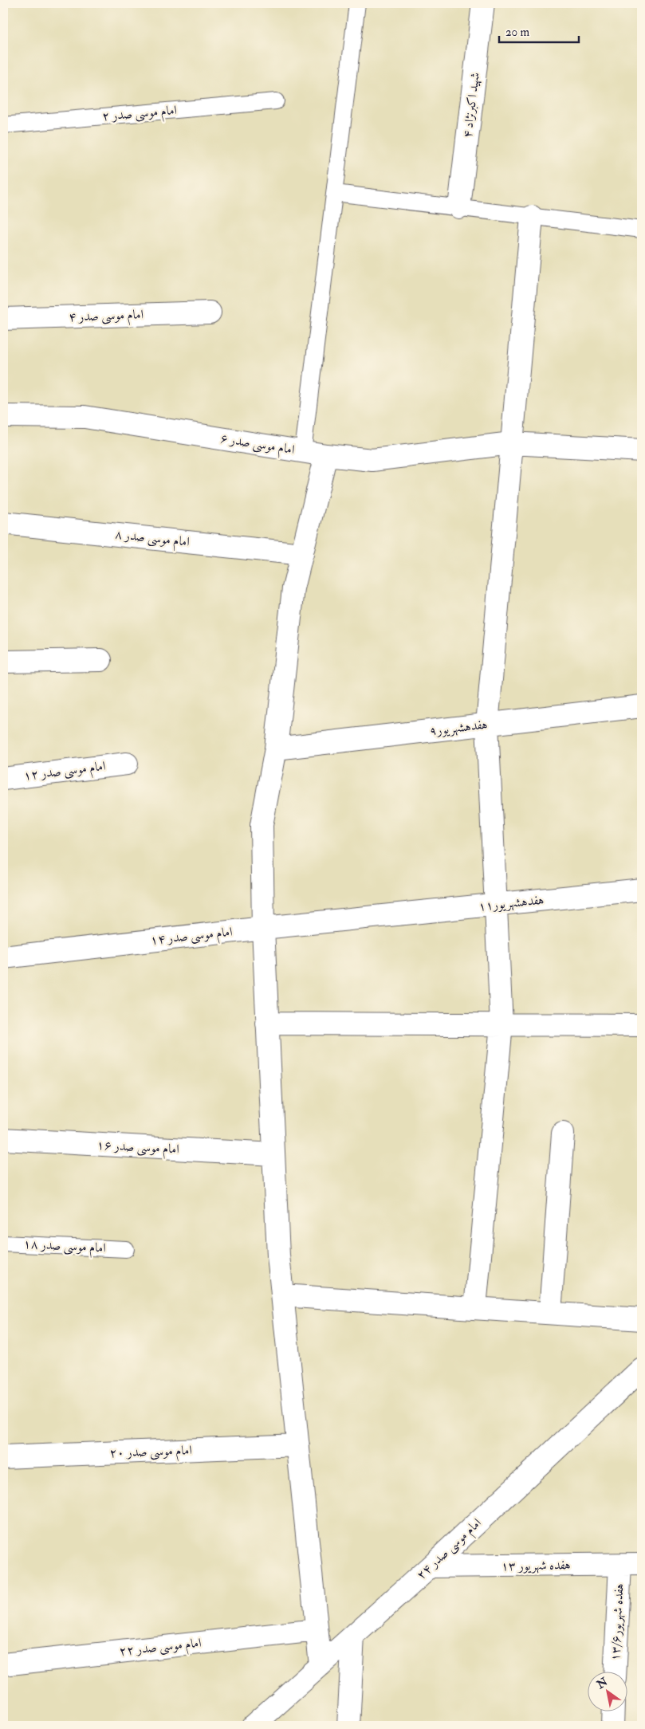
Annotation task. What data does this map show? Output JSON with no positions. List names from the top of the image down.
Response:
{
  "streets": {
    "street": [
      "شهید اکبرنژاد ۴",
      "امام موسی صدر ۴",
      "امام موسی صدر ۶",
      "امام موسی صدر ۸",
      "هفدهشهریور۹",
      "امام موسی صدر ۱۲",
      "هفدهشهریور۱۱",
      "امام موسی صدر ۱۴",
      "امام موسی صدر ۱۶",
      "امام موسی صدر ۲۰",
      "امام موسی صدر ۲۴",
      "هفده شهریور ۱۳",
      "هفده شهریور۱۳/۶",
      "امام موسی صدر ۲۲"
    ],
    "lane": ["امام موسی صدر ۲", "امام موسی صدر ۱۸"]
  },
  "crossings": [
    ["هفدهشهریور۱۱", "امام موسی صدر ۱۴"],
    ["امام موسی صدر ۲۴", "هفده شهریور ۱۳"],
    ["هفده شهریور ۱۳", "هفده شهریور۱۳/۶"]
  ],
  "scale_bar": "20 m",
  "north": "top left"
}
